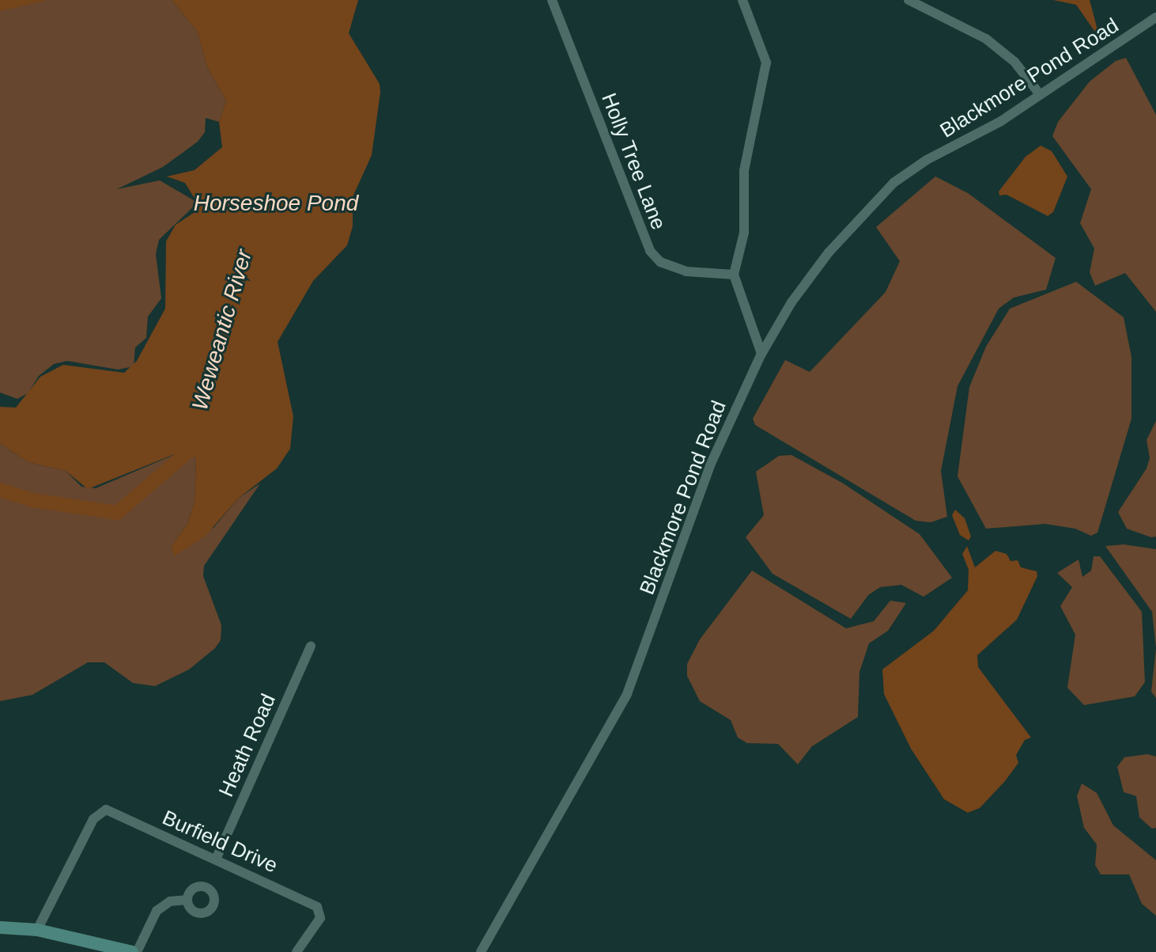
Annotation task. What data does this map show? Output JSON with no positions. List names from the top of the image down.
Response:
{
  "streets": {
    "street": [
      "Blackmore Pond Road",
      "Holly Tree Lane",
      "Heath Road",
      "Burfield Drive"
    ]
  },
  "crossings": [
    ["Heath Road", "Burfield Drive"]
  ],
  "water": ["Horseshoe Pond", "Weweantic River"]
}
